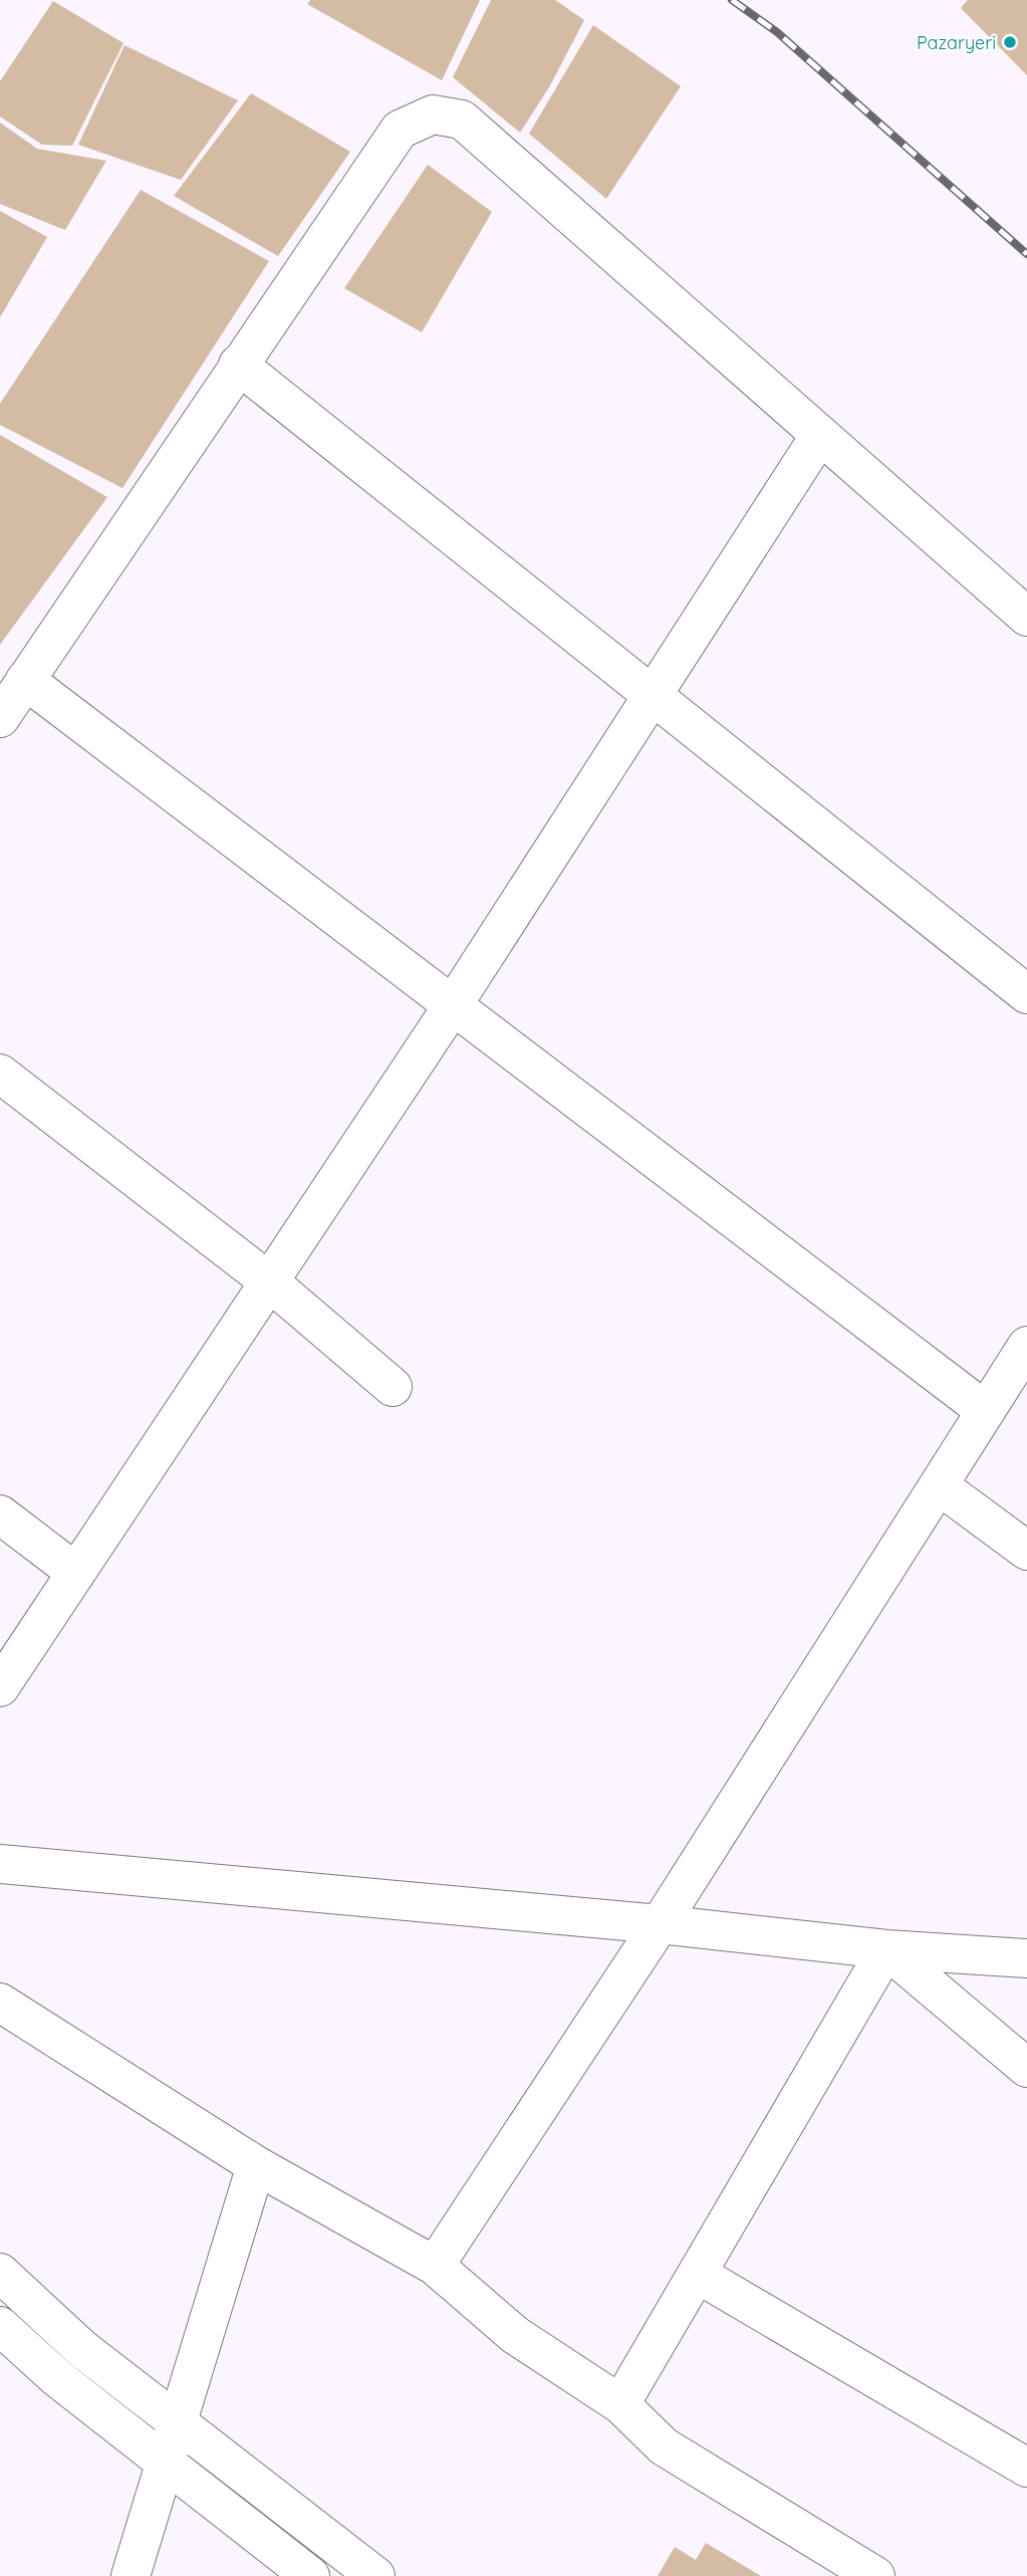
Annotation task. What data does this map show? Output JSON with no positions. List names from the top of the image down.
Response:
{
  "places": ["Pazaryeri"]
}
